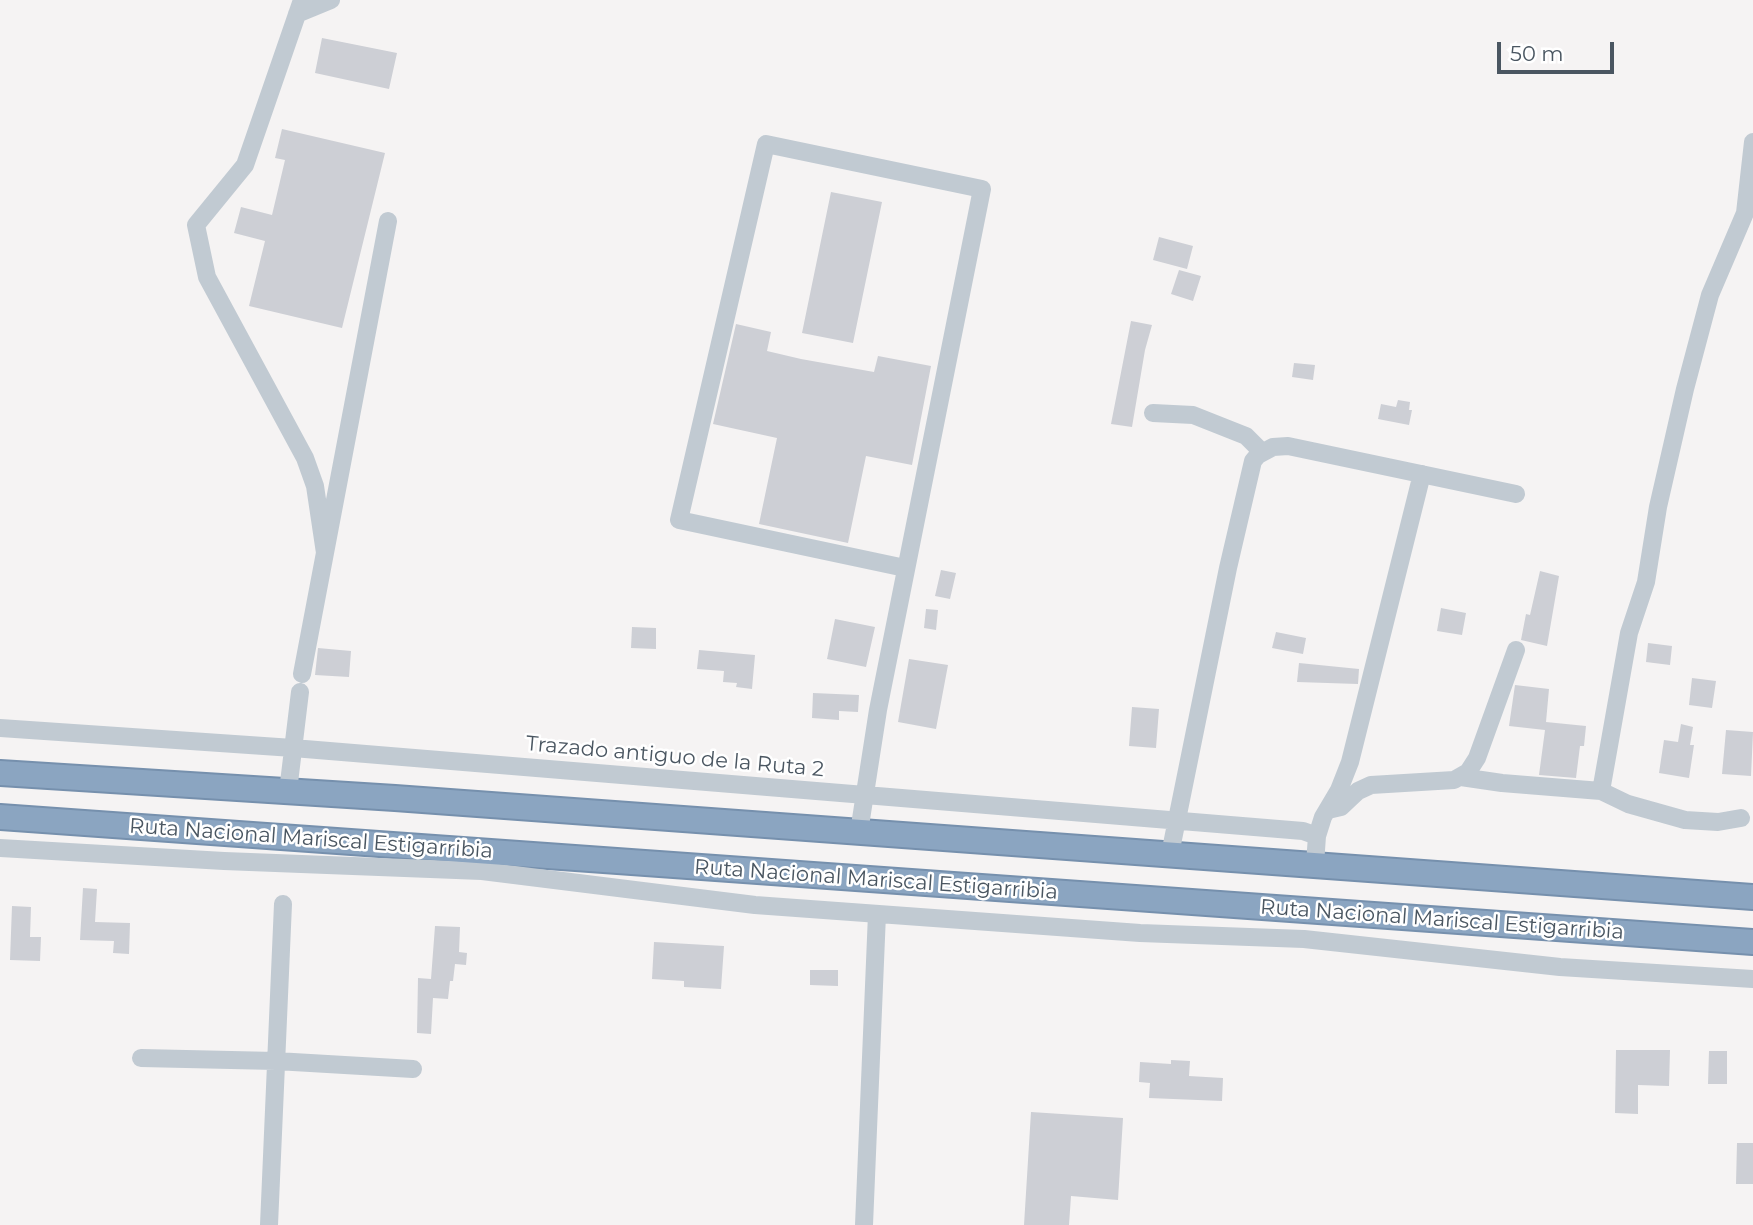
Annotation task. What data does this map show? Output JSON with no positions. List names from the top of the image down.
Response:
{
  "streets": {
    "highway": ["Ruta Nacional Mariscal Estigarribia"],
    "street": ["Trazado antiguo de la Ruta 2"]
  },
  "scale_bar": "50 m"
}
